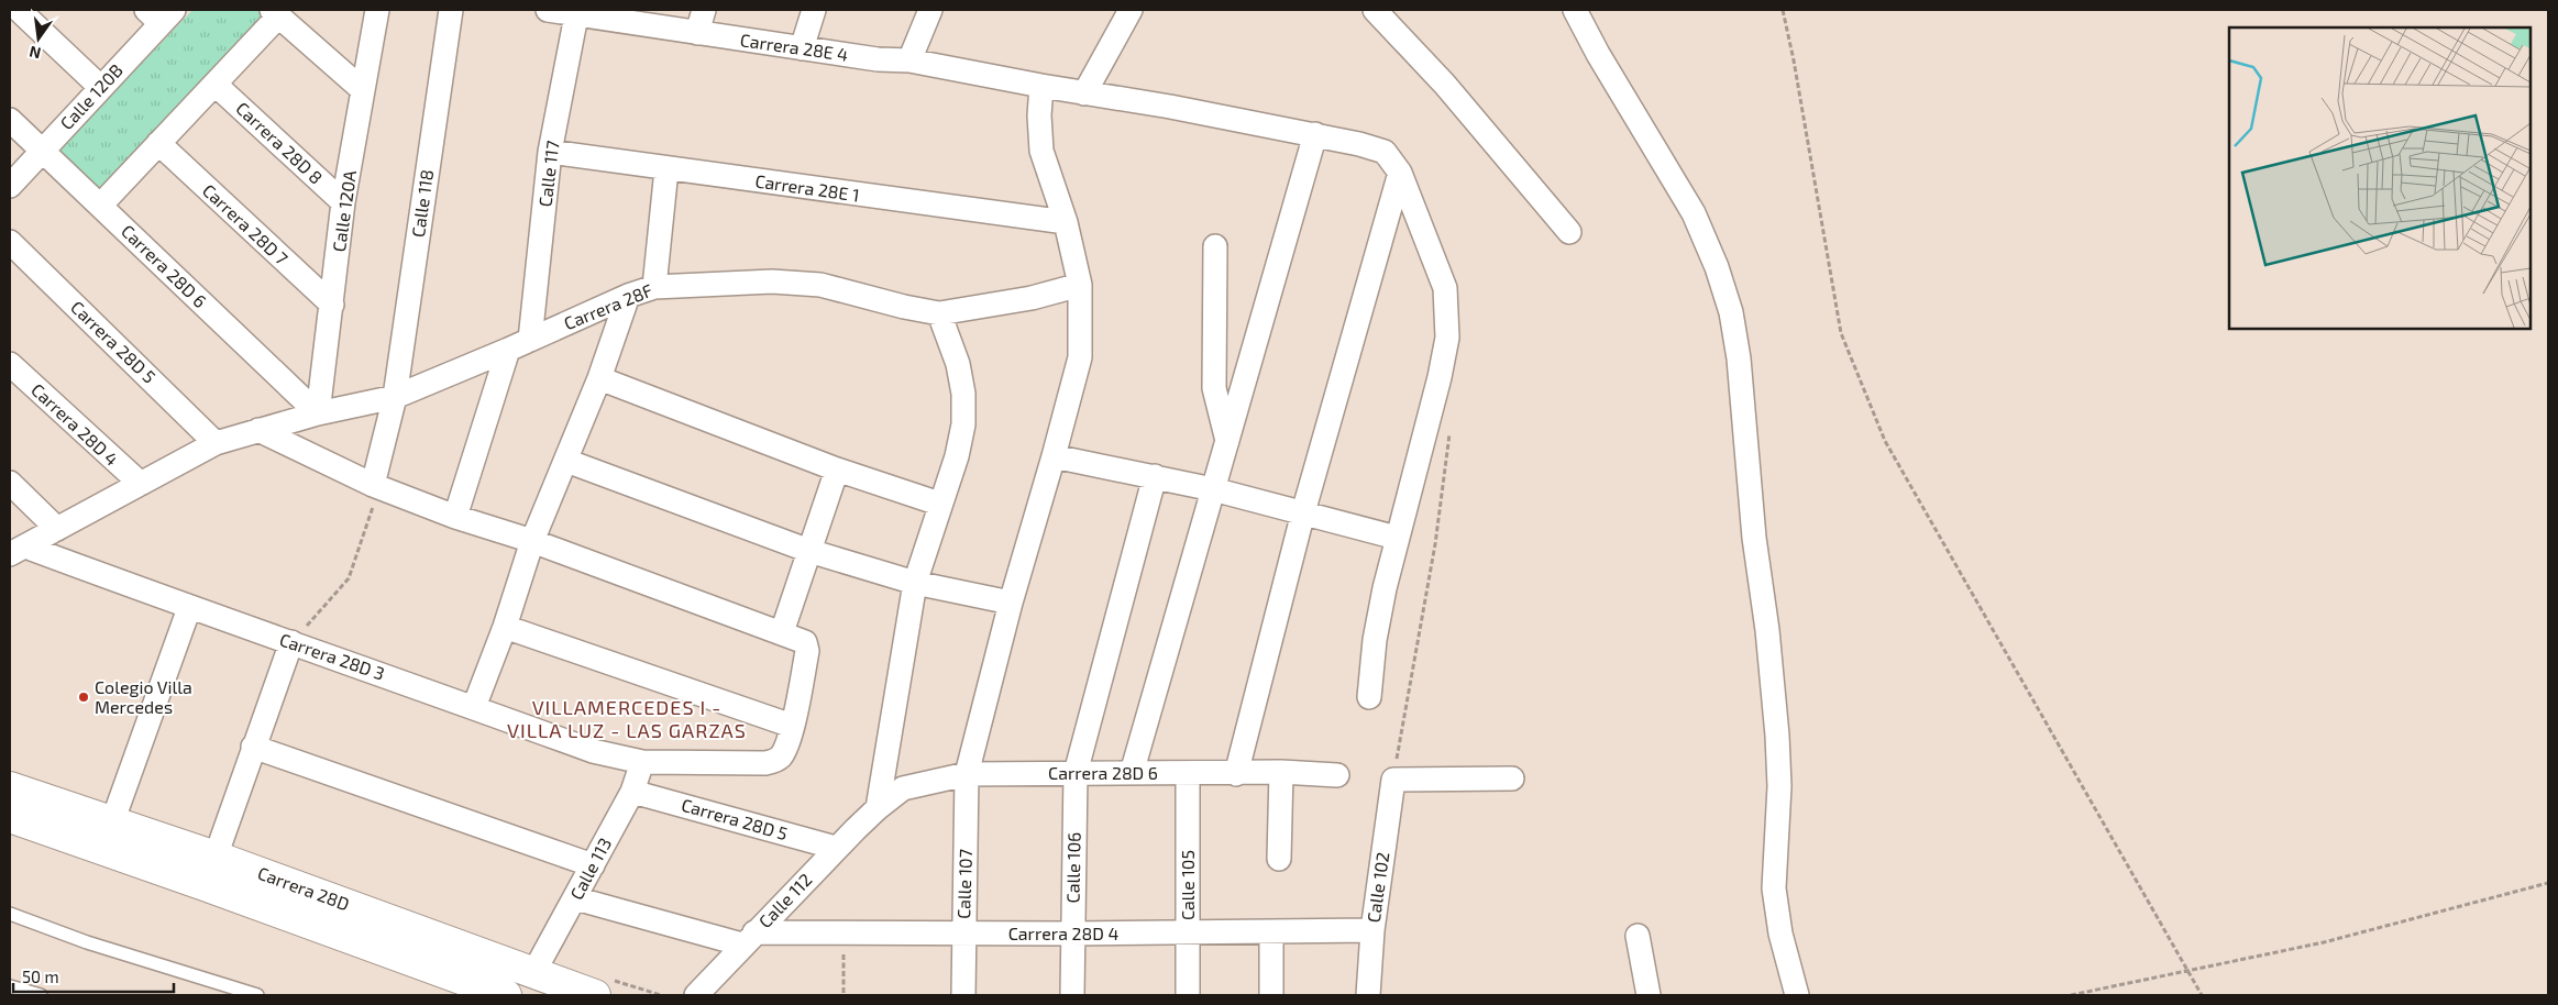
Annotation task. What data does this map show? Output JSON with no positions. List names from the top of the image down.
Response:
{
  "streets": {
    "street": [
      "Carrera 28E 4",
      "Calle 120B",
      "Carrera 28D 8",
      "Calle 117",
      "Carrera 28E 1",
      "Calle 118",
      "Calle 120A",
      "Carrera 28D 7",
      "Carrera 28D 6",
      "Carrera 28F",
      "Carrera 28D 5",
      "Carrera 28D 4",
      "Carrera 28D 3",
      "Calle 106",
      "Calle 113",
      "Calle 107",
      "Calle 105",
      "Calle 102",
      "Carrera 28D",
      "Calle 112"
    ]
  },
  "crossings": [
    ["Carrera 28E 4", "Calle 117"],
    ["Carrera 28E 4", "Calle 107"],
    ["Calle 120B", "Carrera 28D 6"],
    ["Carrera 28D 8", "Calle 120A"],
    ["Calle 117", "Carrera 28E 1"],
    ["Calle 117", "Carrera 28F"],
    ["Carrera 28E 1", "Calle 107"],
    ["Calle 118", "Carrera 28F"],
    ["Calle 120A", "Carrera 28D 7"],
    ["Calle 120A", "Carrera 28D 6"],
    ["Calle 120A", "Carrera 28F"],
    ["Carrera 28D 6", "Carrera 28F"],
    ["Carrera 28D 6", "Calle 106"],
    ["Carrera 28D 6", "Calle 107"],
    ["Carrera 28D 6", "Calle 105"],
    ["Carrera 28D 6", "Calle 112"],
    ["Carrera 28F", "Carrera 28D 5"],
    ["Carrera 28F", "Calle 107"],
    ["Carrera 28D 5", "Calle 113"],
    ["Carrera 28D 5", "Calle 112"],
    ["Carrera 28D 4", "Calle 106"],
    ["Carrera 28D 4", "Calle 113"],
    ["Carrera 28D 4", "Calle 107"],
    ["Carrera 28D 4", "Calle 105"],
    ["Carrera 28D 4", "Calle 102"],
    ["Carrera 28D 4", "Calle 112"],
    ["Carrera 28D 3", "Calle 113"],
    ["Calle 113", "Carrera 28D"]
  ],
  "districts": ["VILLAMERCEDES I - VILLA LUZ - LAS GARZAS"],
  "places": ["Colegio Villa Mercedes"],
  "scale_bar": "50 m",
  "north": "bottom"
}
